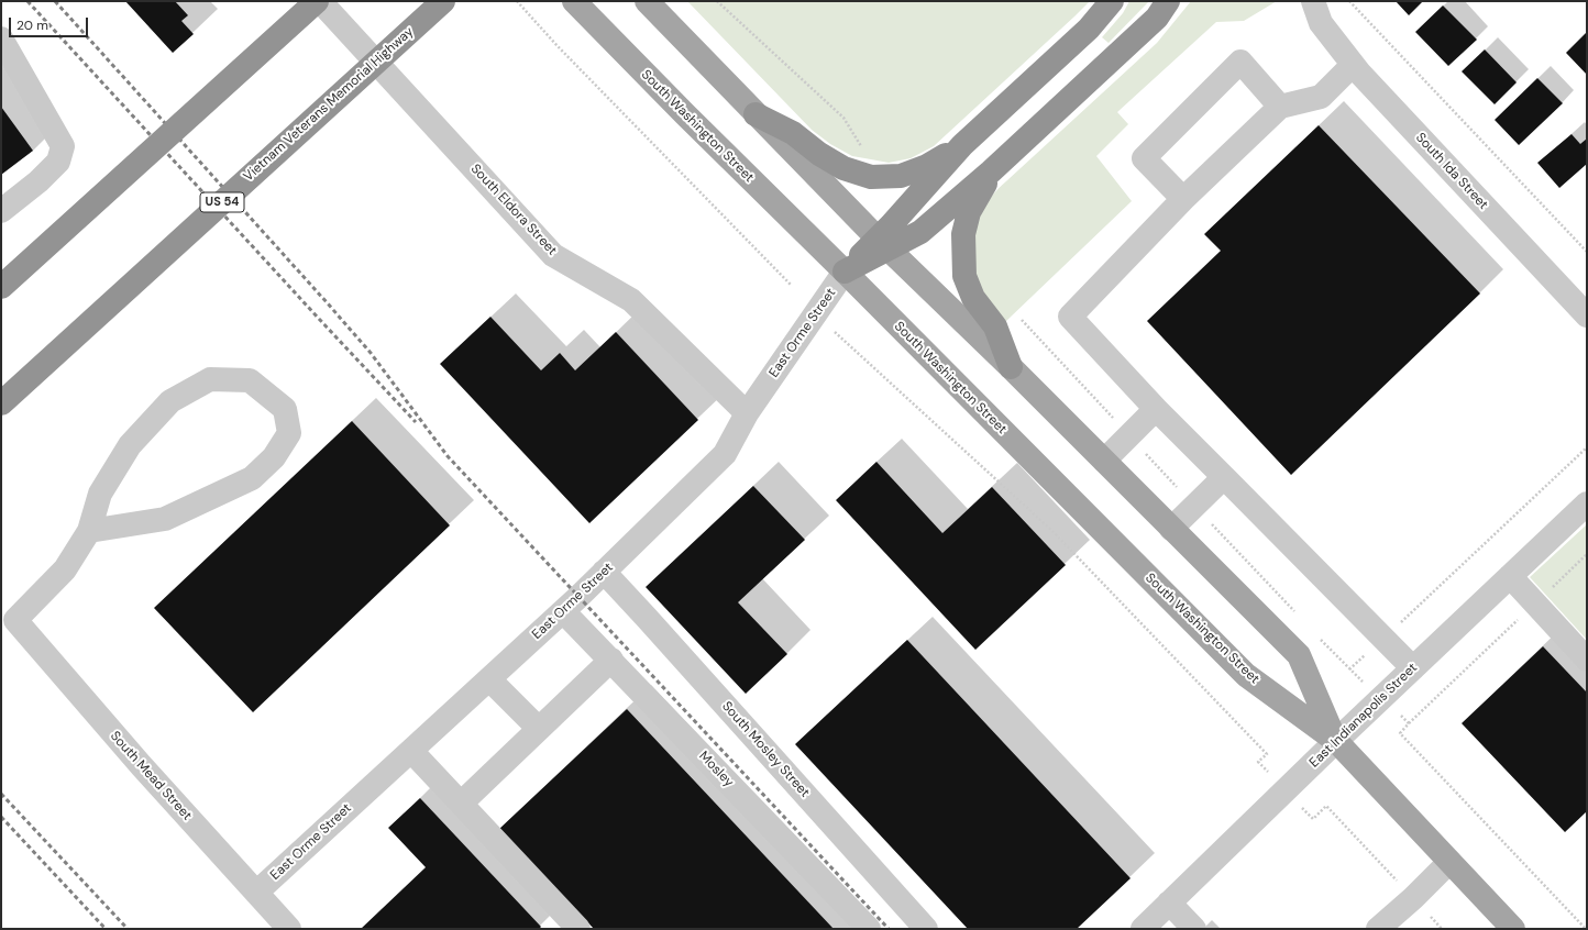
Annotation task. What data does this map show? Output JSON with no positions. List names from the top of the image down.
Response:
{
  "streets": {
    "highway": ["Vietnam Veterans Memorial Highway", "US 54"],
    "main road": ["South Washington Street"],
    "street": [
      "South Ida Street",
      "South Eldora Street",
      "East Orme Street",
      "East Indianapolis Street",
      "South Mosley Street",
      "Mosley",
      "South Mead Street"
    ]
  },
  "crossings": [
    ["South Washington Street", "East Orme Street"],
    ["South Washington Street", "East Indianapolis Street"],
    ["South Eldora Street", "East Orme Street"],
    ["East Orme Street", "South Mosley Street"],
    ["East Orme Street", "Mosley"],
    ["East Orme Street", "South Mead Street"]
  ],
  "scale_bar": "20 m"
}
